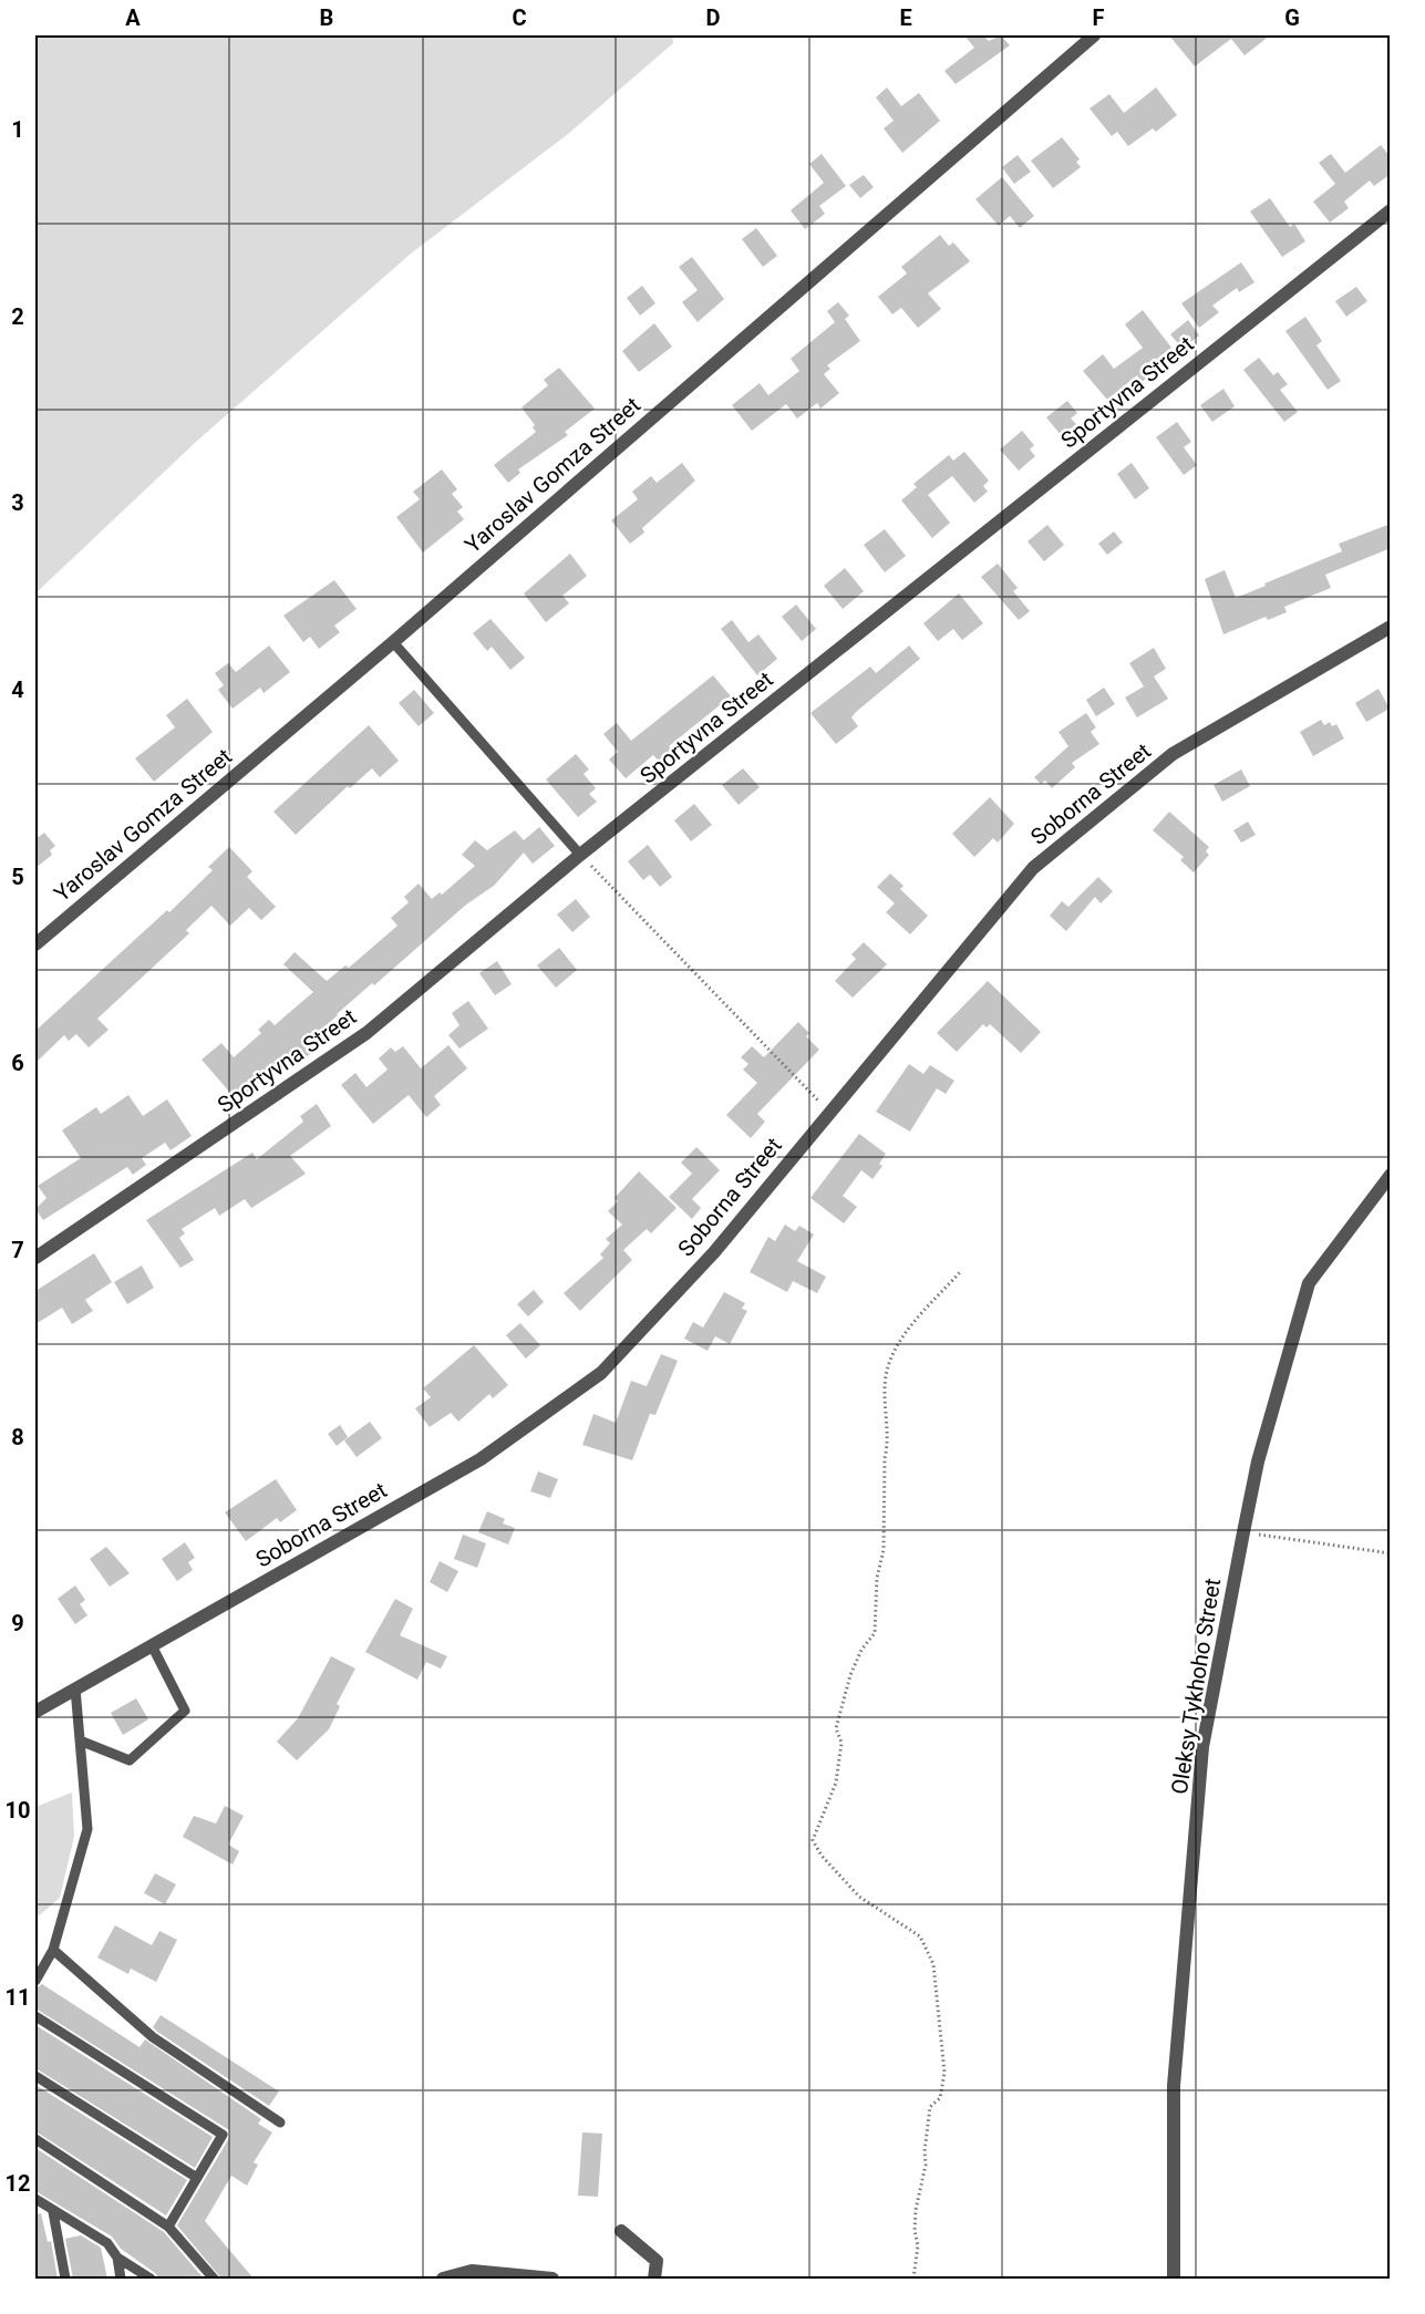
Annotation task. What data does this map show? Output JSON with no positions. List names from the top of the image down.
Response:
{
  "streets": {
    "street": [
      "Sportyvna Street",
      "Yaroslav Gomza Street",
      "Soborna Street",
      "Oleksy Tykhoho Street"
    ]
  },
  "grid": {
    "columns": [
      "A",
      "B",
      "C",
      "D",
      "E",
      "F",
      "G"
    ],
    "rows": [
      "1",
      "2",
      "3",
      "4",
      "5",
      "6",
      "7",
      "8",
      "9",
      "10",
      "11",
      "12"
    ]
  }
}
